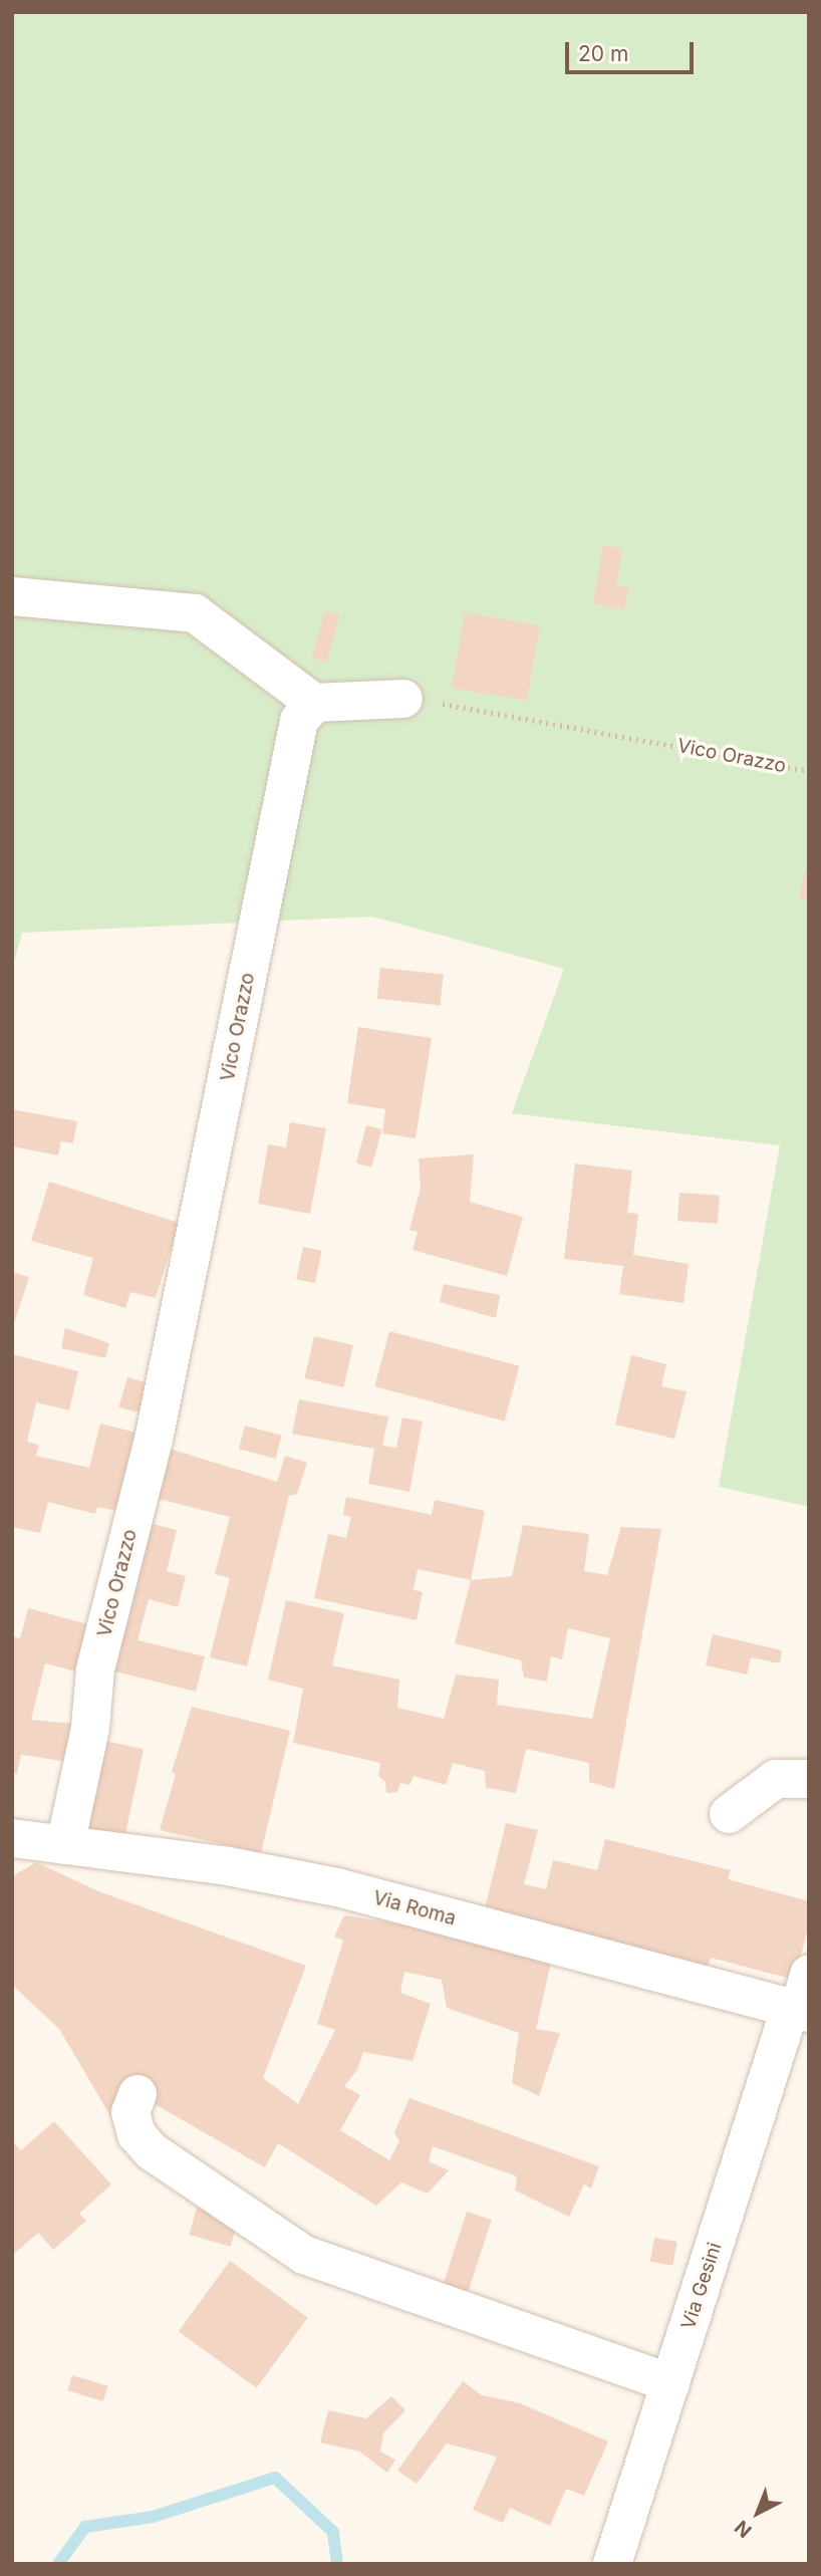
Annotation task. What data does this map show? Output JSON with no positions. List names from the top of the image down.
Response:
{
  "streets": {
    "street": ["Vico Orazzo", "Via Roma", "Via Gesini"]
  },
  "crossings": [
    ["Vico Orazzo", "Via Roma"],
    ["Via Roma", "Via Gesini"]
  ],
  "scale_bar": "20 m",
  "north": "bottom left"
}
